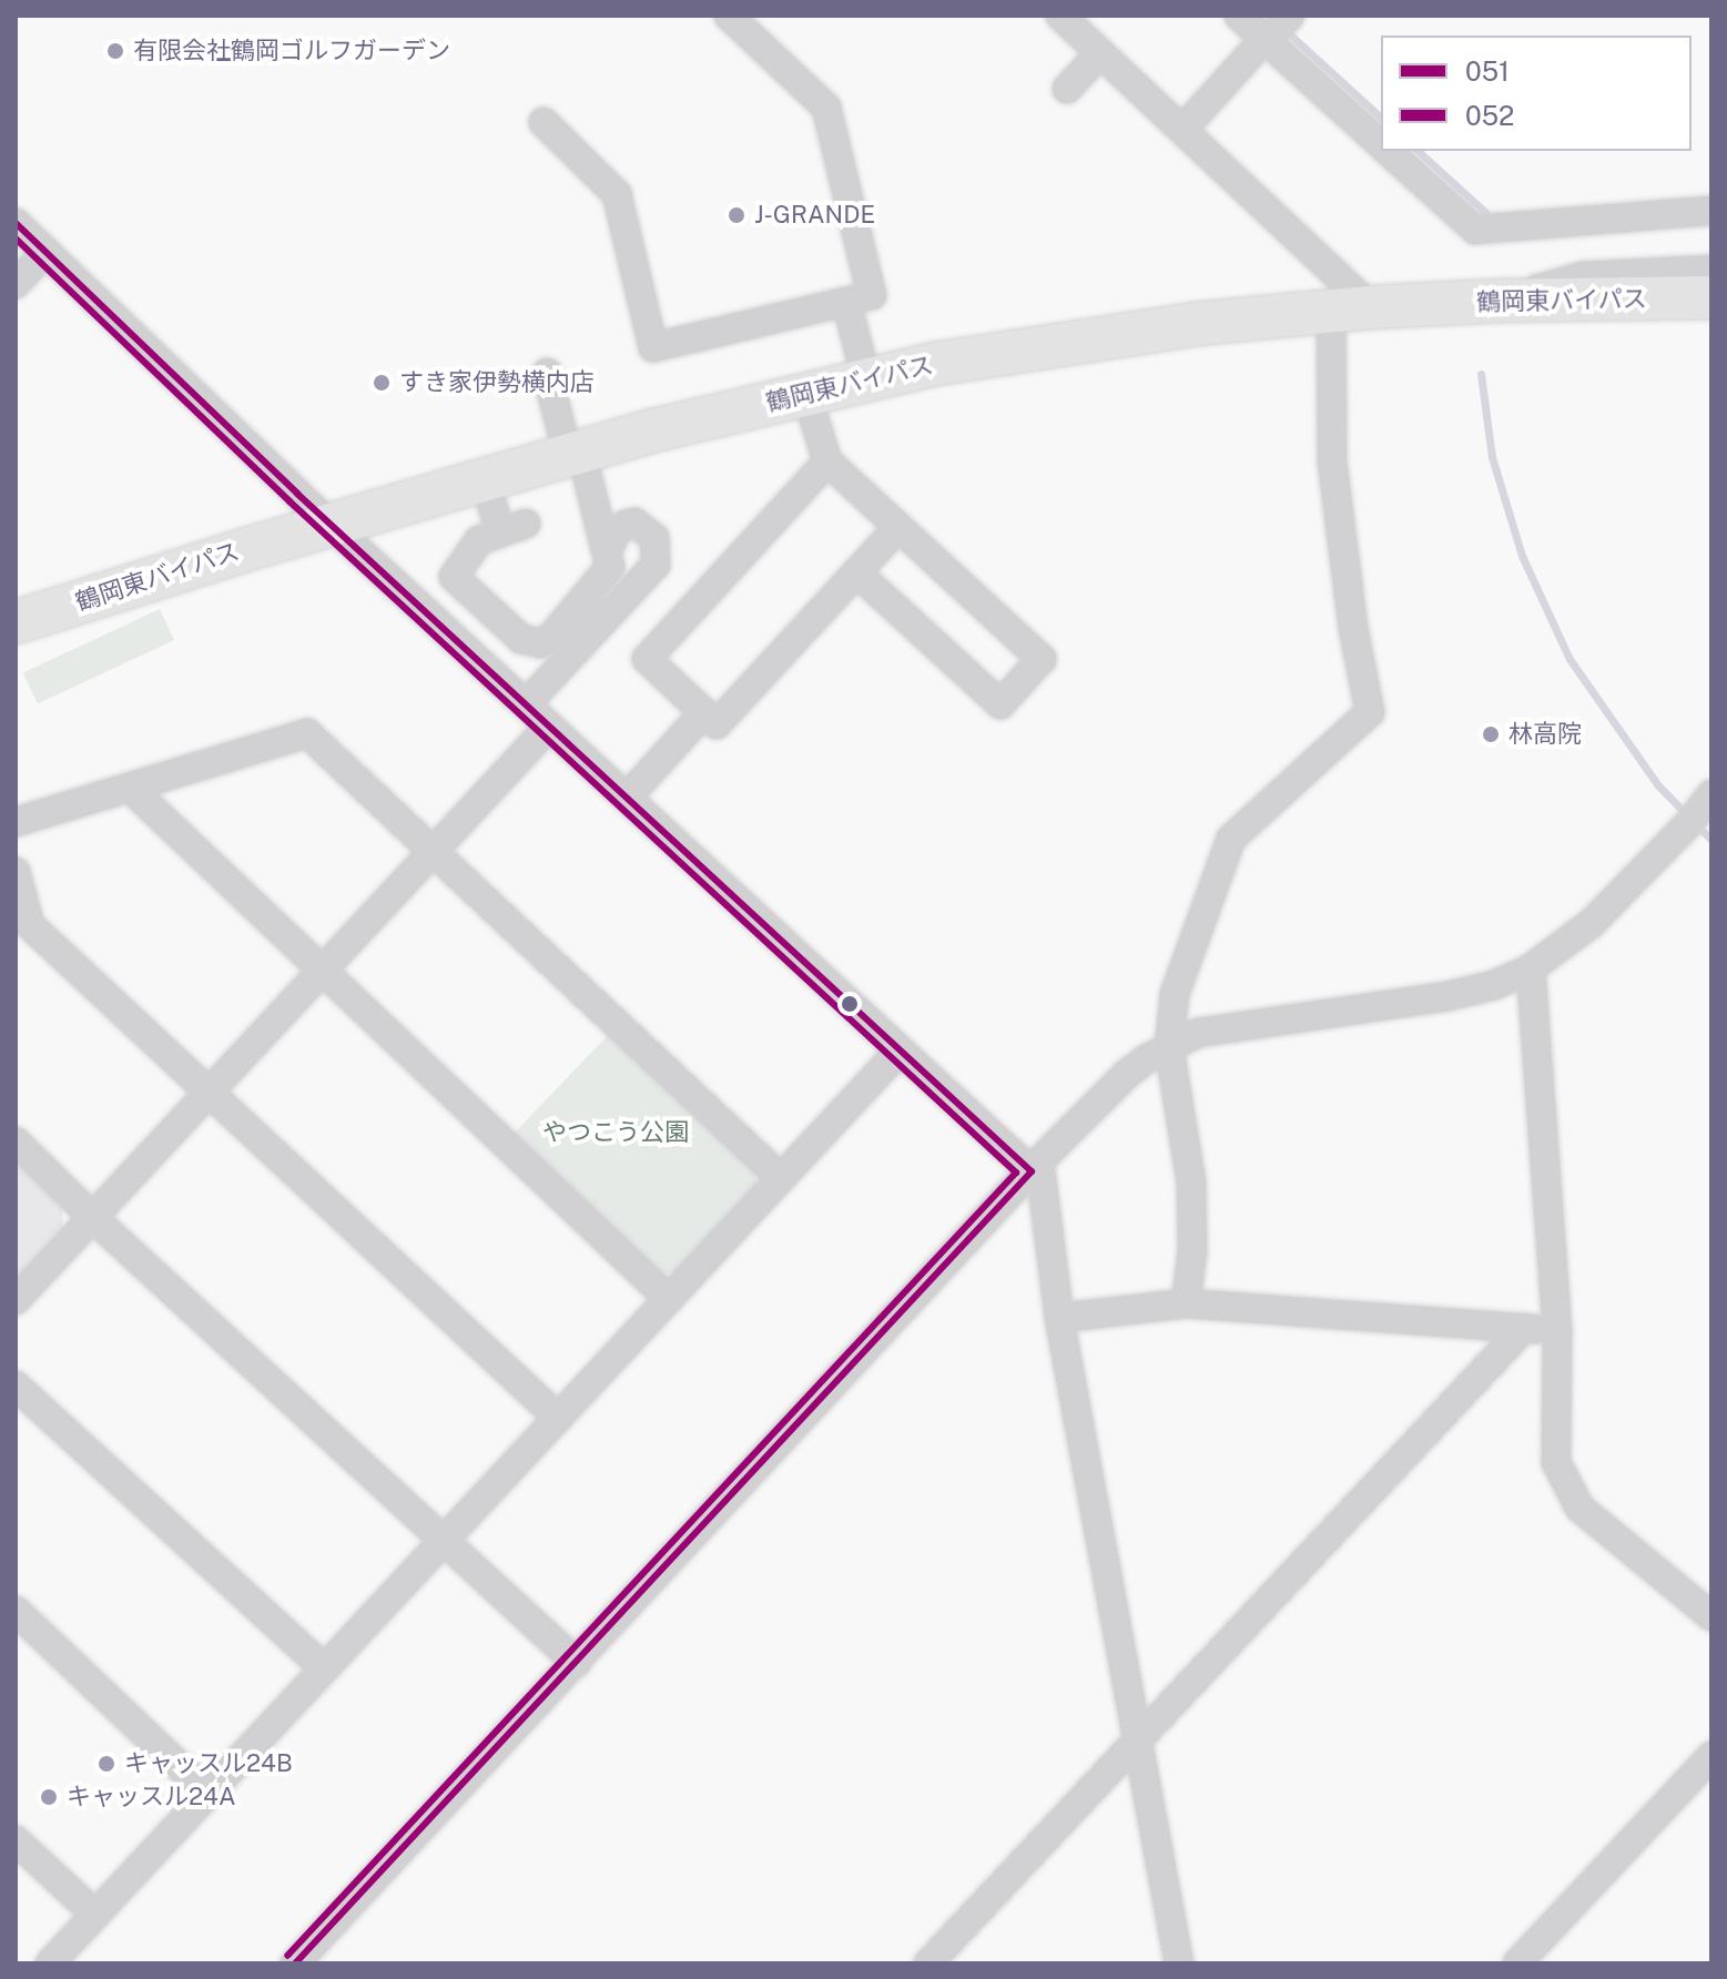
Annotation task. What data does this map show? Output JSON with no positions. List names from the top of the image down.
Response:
{
  "streets": {
    "highway": ["鶴岡東バイパス"]
  },
  "parks": ["やつこう公園"],
  "places": [
    "有限会社鶴岡ゴルフガーデン",
    "J-GRANDE",
    "すき家伊勢横内店",
    "林高院",
    "キャッスル24B",
    "キャッスル24A"
  ],
  "lines": ["transit line 051", "transit line 052"],
  "legend": ["051", "052"]
}
